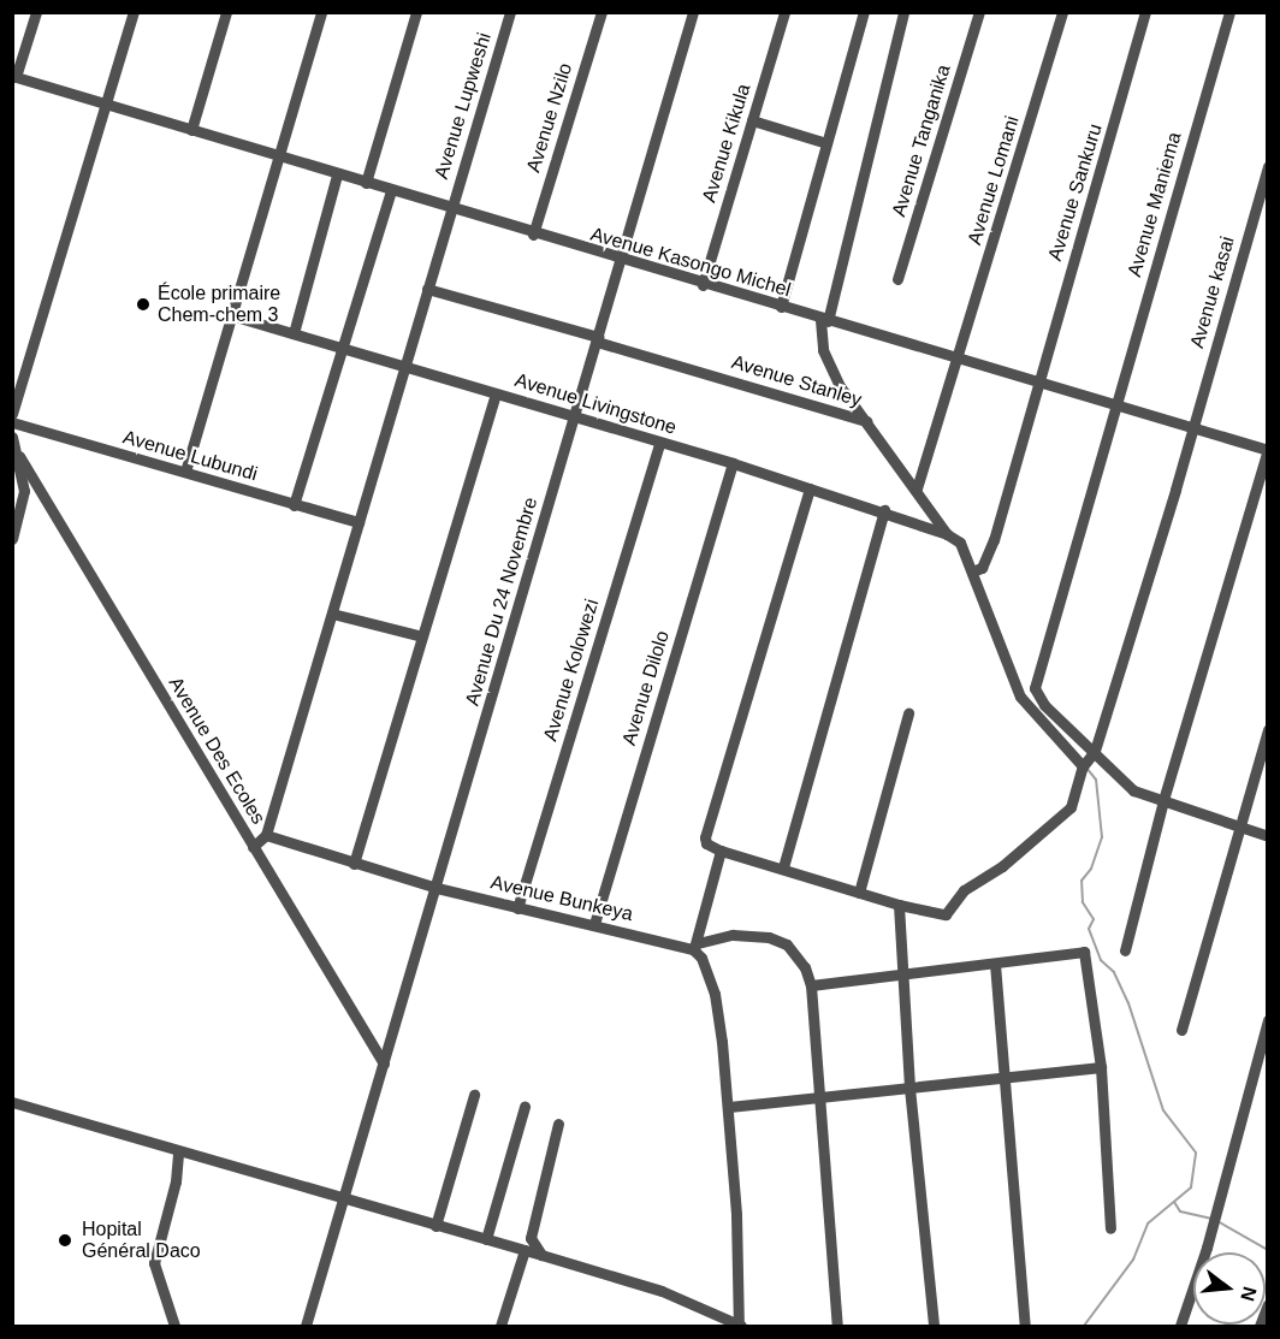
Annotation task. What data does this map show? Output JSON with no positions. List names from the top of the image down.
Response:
{
  "streets": {
    "street": [
      "Avenue Lupweshi",
      "Avenue Nzilo",
      "Avenue Tanganika",
      "Avenue Kikula",
      "Avenue Lomani",
      "Avenue Sankuru",
      "Avenue Maniema",
      "Avenue Kasongo Michel",
      "Avenue kasai",
      "Avenue Stanley",
      "Avenue Livingstone",
      "Avenue Lubundi",
      "Avenue Du 24 Novembre",
      "Avenue Kolowezi",
      "Avenue Dilolo",
      "Avenue Des Ecoles",
      "Avenue Bunkeya"
    ]
  },
  "crossings": [
    ["Avenue Lupweshi", "Avenue Kasongo Michel"],
    ["Avenue Lupweshi", "Avenue Stanley"],
    ["Avenue Lupweshi", "Avenue Livingstone"],
    ["Avenue Lupweshi", "Avenue Lubundi"],
    ["Avenue Lupweshi", "Avenue Bunkeya"],
    ["Avenue Nzilo", "Avenue Kasongo Michel"],
    ["Avenue Kikula", "Avenue Kasongo Michel"],
    ["Avenue Lomani", "Avenue Kasongo Michel"],
    ["Avenue Sankuru", "Avenue Kasongo Michel"],
    ["Avenue Maniema", "Avenue Kasongo Michel"],
    ["Avenue Maniema", "Avenue kasai"],
    ["Avenue Kasongo Michel", "Avenue kasai"],
    ["Avenue Kasongo Michel", "Avenue Du 24 Novembre"],
    ["Avenue Stanley", "Avenue Du 24 Novembre"],
    ["Avenue Livingstone", "Avenue Du 24 Novembre"],
    ["Avenue Livingstone", "Avenue Kolowezi"],
    ["Avenue Livingstone", "Avenue Dilolo"],
    ["Avenue Du 24 Novembre", "Avenue Des Ecoles"],
    ["Avenue Du 24 Novembre", "Avenue Bunkeya"],
    ["Avenue Kolowezi", "Avenue Bunkeya"],
    ["Avenue Dilolo", "Avenue Bunkeya"]
  ],
  "places": ["École primaire Chem-chem 3", "Hopital Général Daco"],
  "north": "right"
}
